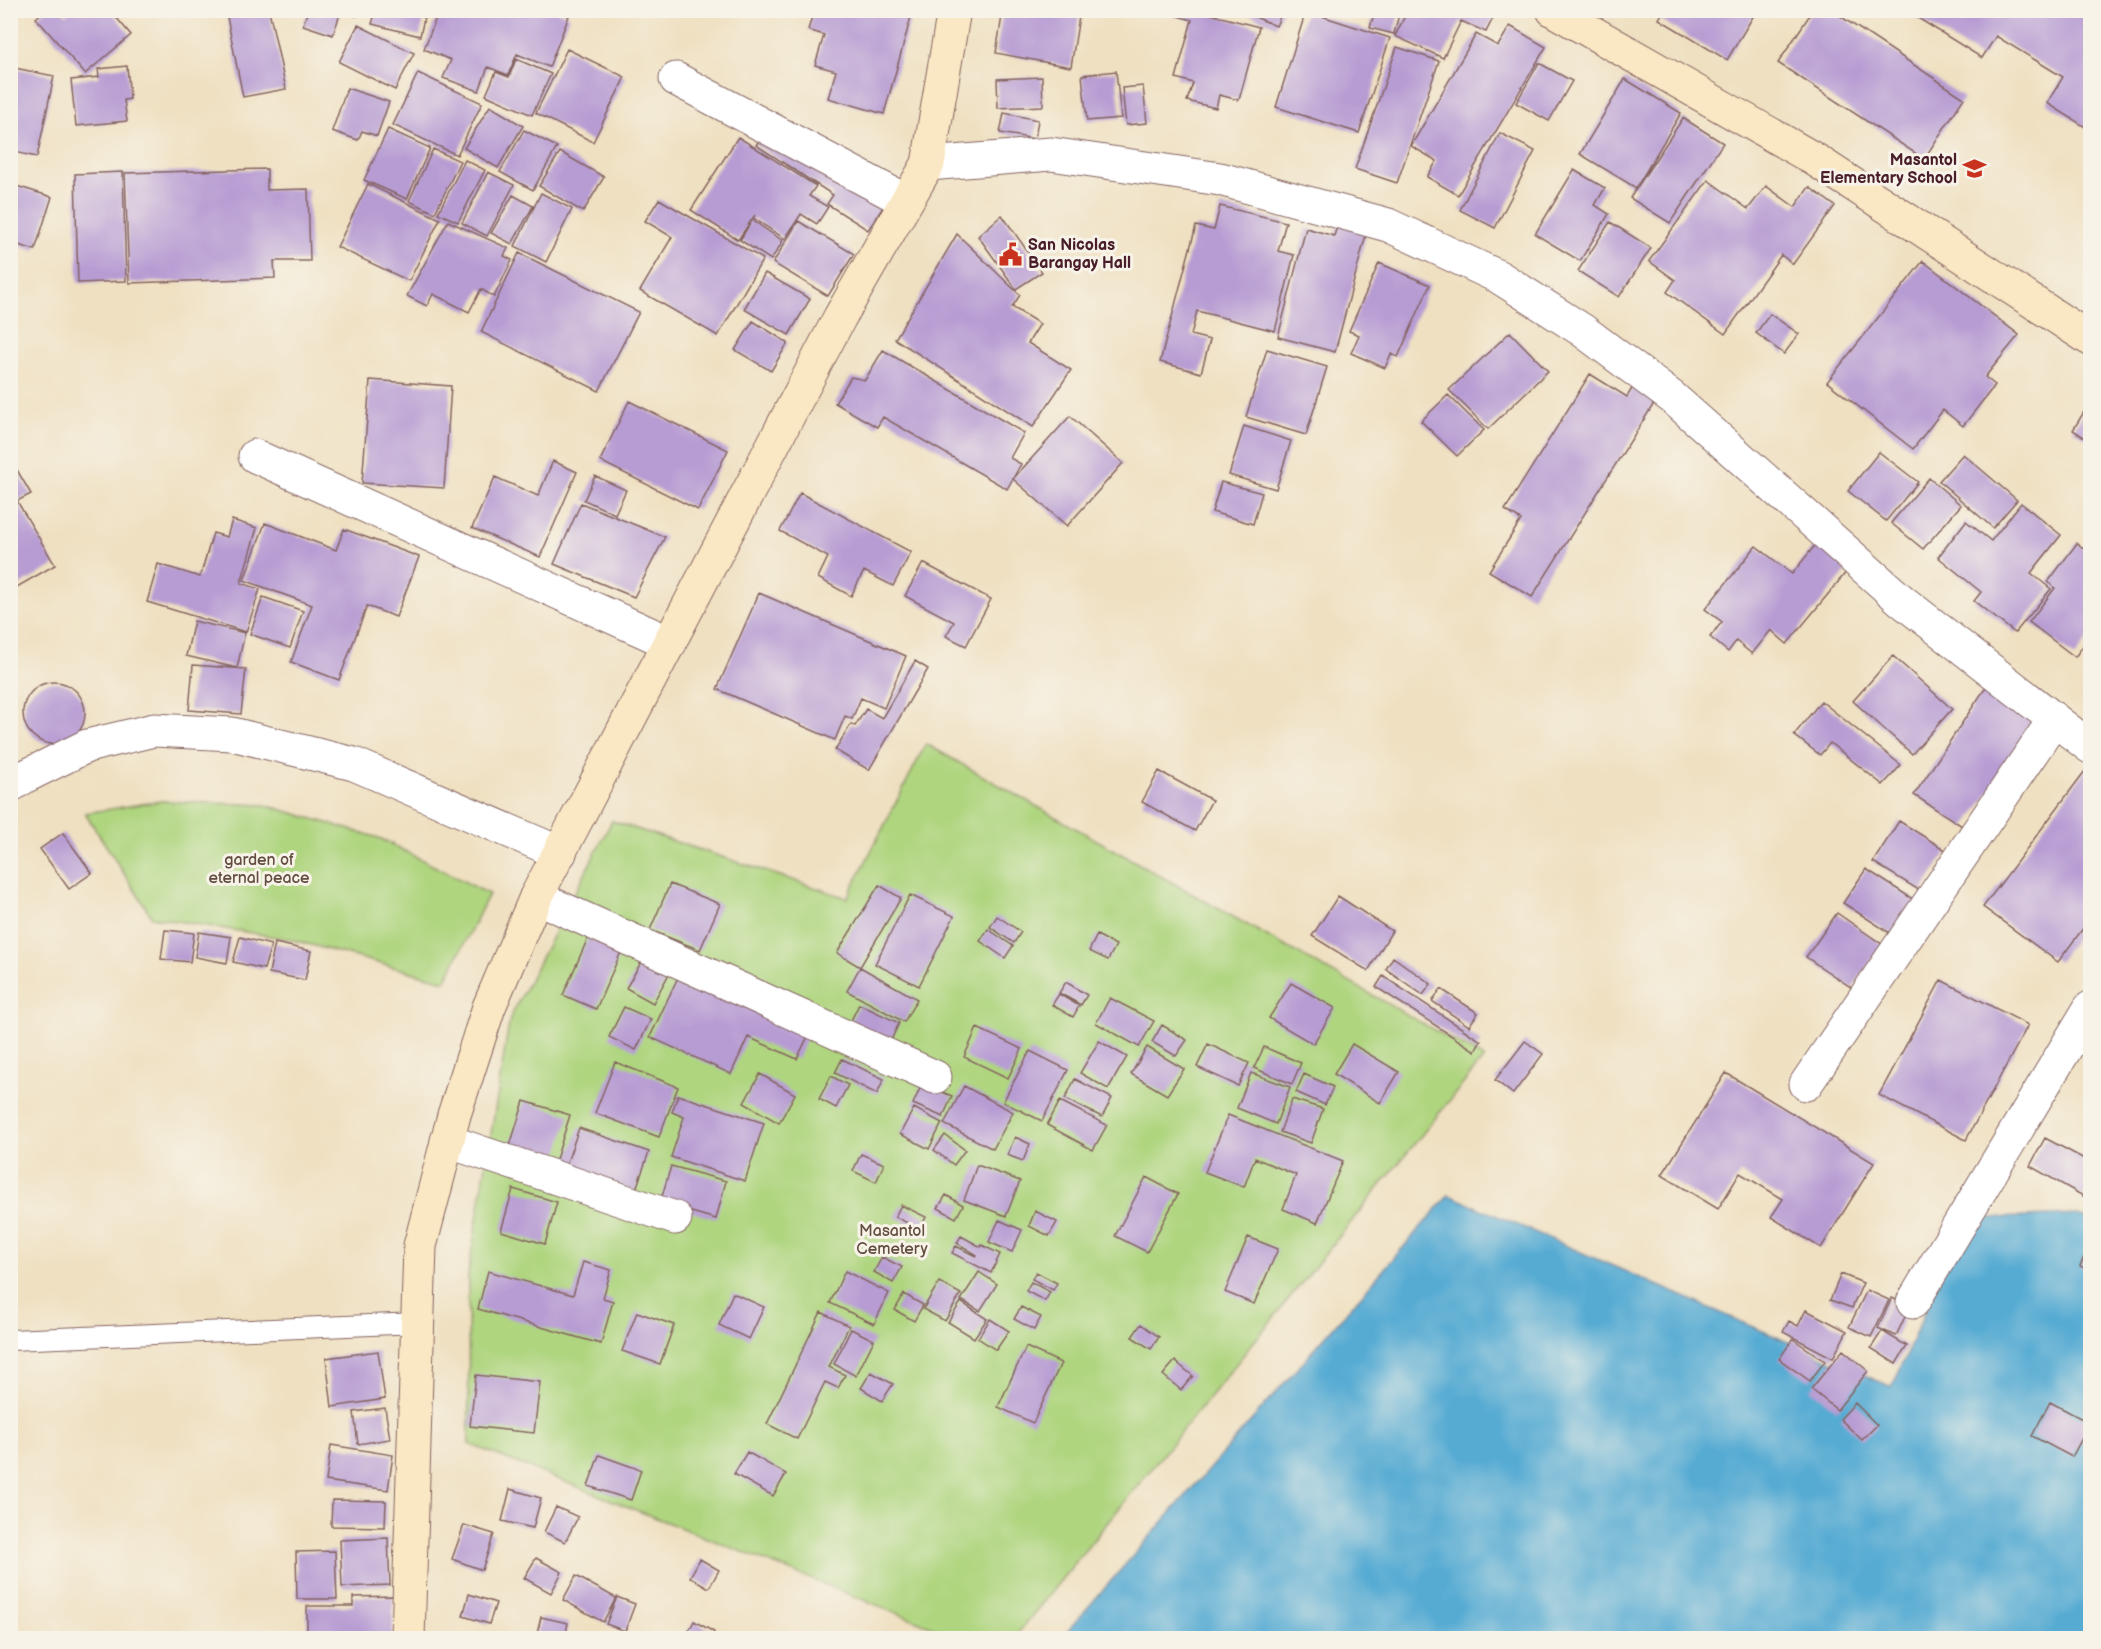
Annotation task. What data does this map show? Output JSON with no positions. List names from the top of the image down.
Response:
{
  "parks": ["garden of eternal peace", "Masantol Cemetery"],
  "places": {
    "school or university": ["Masantol Elementary School"],
    "public building": ["San Nicolas Barangay Hall"]
  }
}
